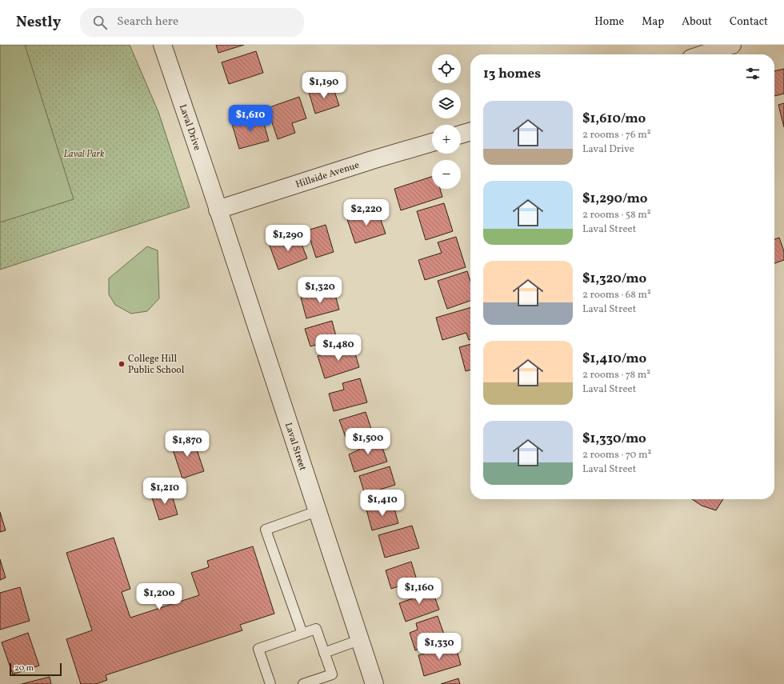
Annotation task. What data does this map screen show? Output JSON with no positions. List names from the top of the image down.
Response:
{
  "streets": {
    "street": ["Laval Drive", "Hillside Avenue", "Laval Street"]
  },
  "crossings": [
    ["Laval Drive", "Hillside Avenue"],
    ["Laval Drive", "Laval Street"],
    ["Hillside Avenue", "Laval Street"]
  ],
  "parks": ["Laval Park"],
  "places": ["College Hill Public School"],
  "scale_bar": "20 m",
  "page": {
    "header": "Nestly",
    "search": "Search here",
    "nav": [
      "Home",
      "Map",
      "About",
      "Contact"
    ],
    "map_buttons": ["+", "−"],
    "heading": "13 homes",
    "price": [
      "$1,190",
      "$1,610",
      "$2,220",
      "$1,290",
      "$1,320",
      "$1,480",
      "$1,500",
      "$1,870",
      "$1,210",
      "$1,410",
      "$1,160",
      "$1,200",
      "$1,330"
    ],
    "list": [
      {
        "name": "$1,610/mo",
        "note": "2 rooms · 76 m² · Laval Drive"
      },
      {
        "name": "$1,290/mo",
        "note": "2 rooms · 58 m² · Laval Street"
      },
      {
        "name": "$1,320/mo",
        "note": "2 rooms · 68 m² · Laval Street"
      },
      {
        "name": "$1,410/mo",
        "note": "2 rooms · 78 m² · Laval Street"
      },
      {
        "name": "$1,330/mo",
        "note": "2 rooms · 70 m² · Laval Street"
      }
    ],
    "scale": "20 m"
  }
}
